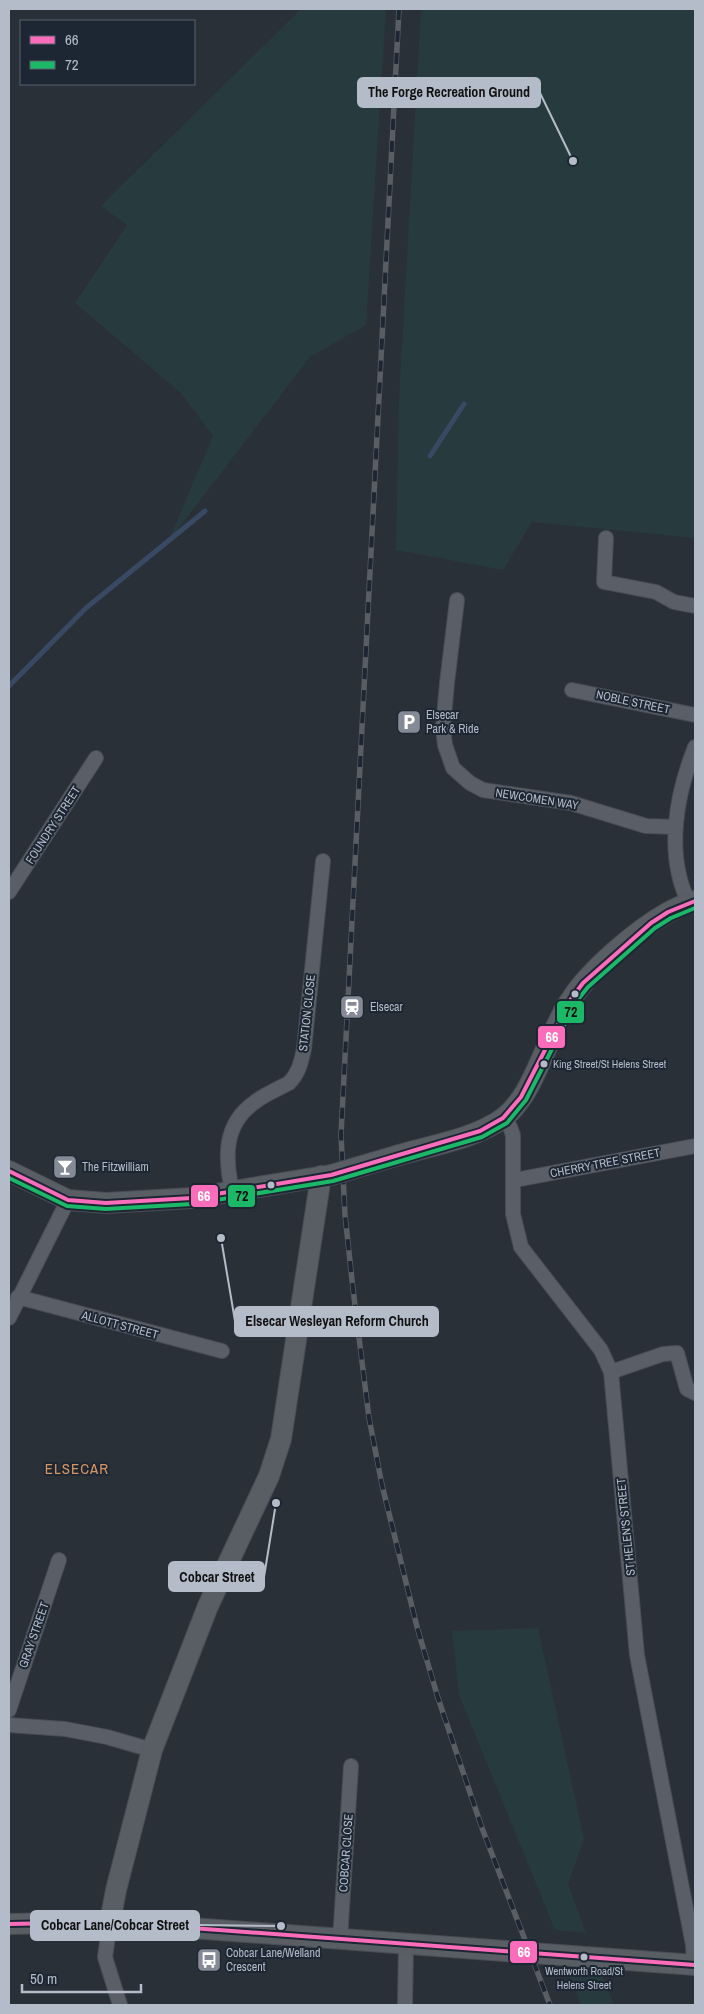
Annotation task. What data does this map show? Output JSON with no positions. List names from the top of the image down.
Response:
{
  "streets": {
    "street": [
      "NOBLE STREET",
      "NEWCOMEN WAY",
      "FOUNDRY STREET",
      "STATION CLOSE",
      "CHERRY TREE STREET",
      "ALLOTT STREET",
      "ST HELEN'S STREET",
      "GRAY STREET",
      "COBCAR CLOSE"
    ]
  },
  "crossings": [
    ["CHERRY TREE STREET", "ST HELEN'S STREET"]
  ],
  "districts": ["ELSECAR"],
  "places": {
    "other": [
      "The Forge Recreation Ground",
      "King Street/St Helens Street",
      "Elsecar Wesleyan Reform Church",
      "Cobcar Street",
      "Cobcar Lane/Cobcar Street",
      "Wentworth Road/St Helens Street"
    ],
    "parking": ["Elsecar Park & Ride"],
    "station": ["Elsecar"],
    "bar": ["The Fitzwilliam"],
    "bus stop": ["Cobcar Lane/Welland Crescent"]
  },
  "lines": ["transit line 66", "transit line 72"],
  "legend": ["66", "72"],
  "scale_bar": "50 m"
}
